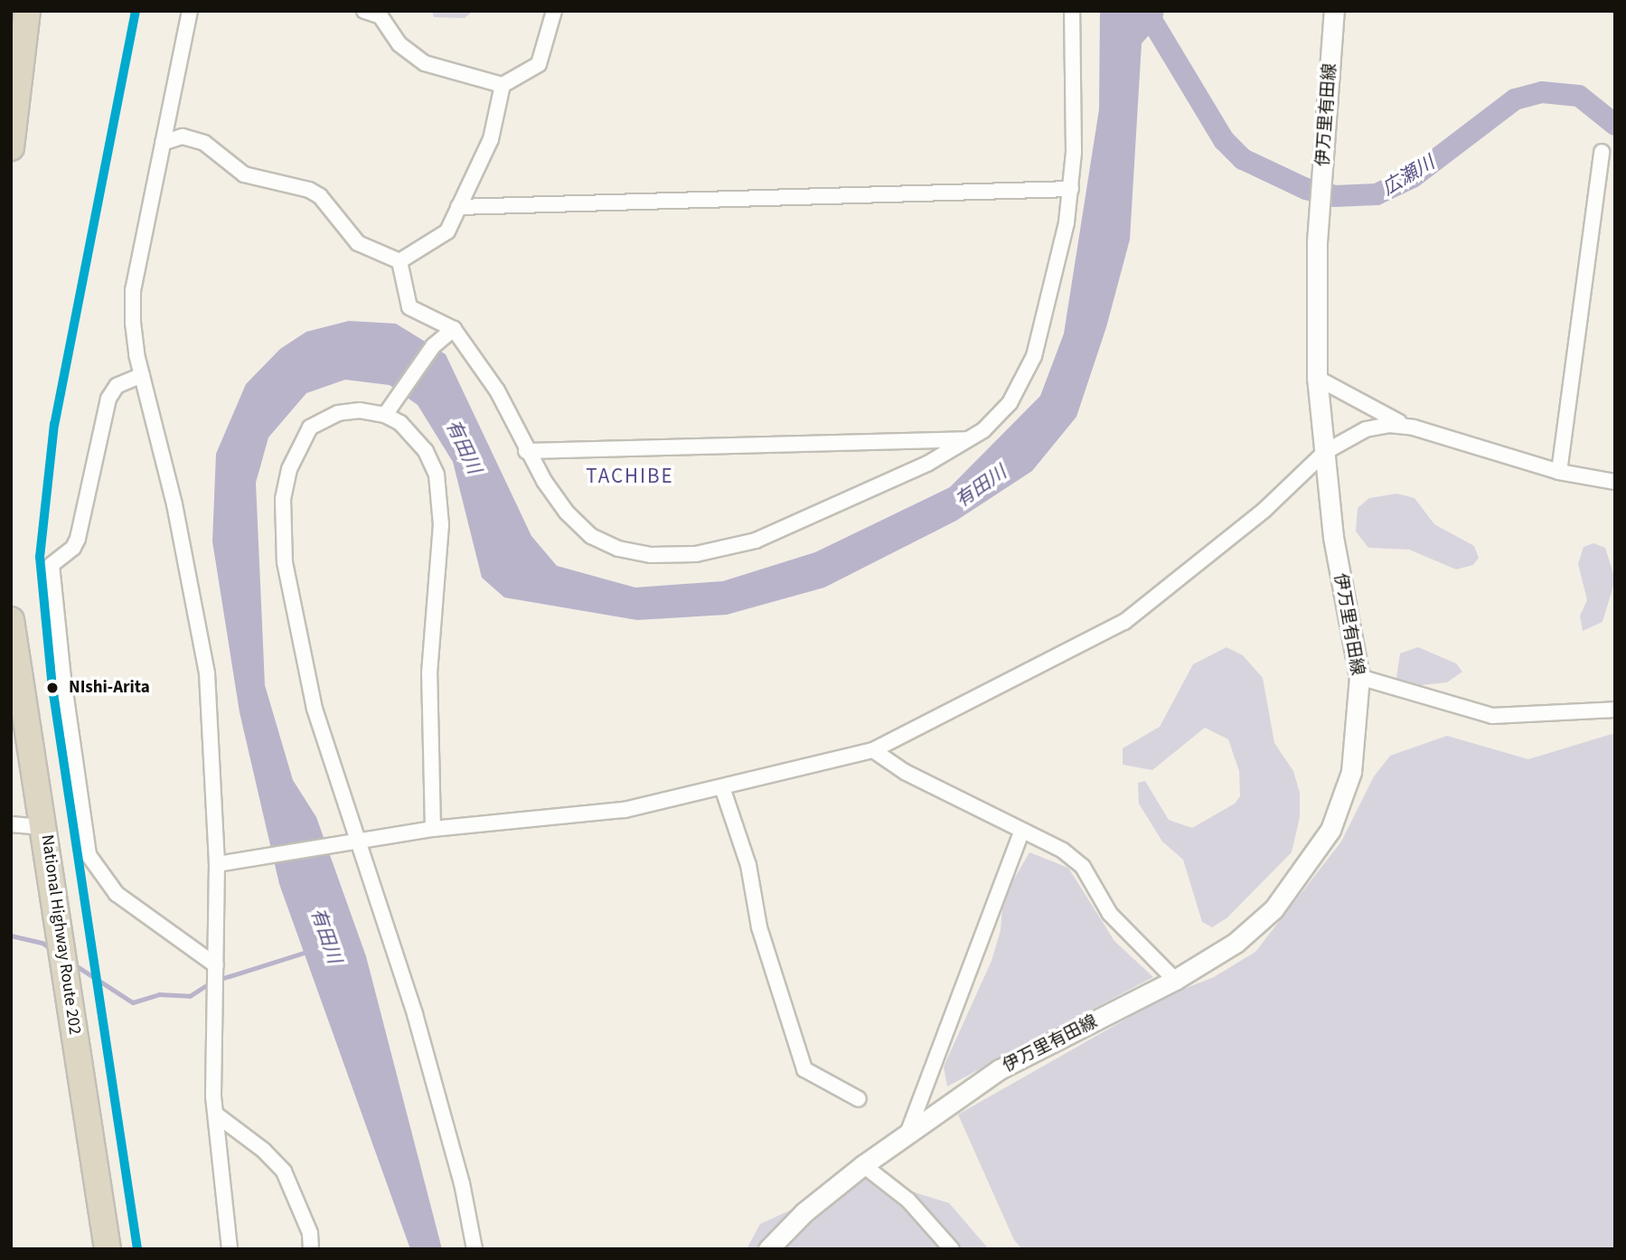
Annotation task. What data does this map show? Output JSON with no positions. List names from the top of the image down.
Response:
{
  "streets": {
    "highway": ["National Highway Route 202"],
    "main road": ["伊万里有田線"]
  },
  "districts": ["TACHIBE"],
  "water": ["広瀬川", "有田川"],
  "places": ["NIshi-Arita"]
}
